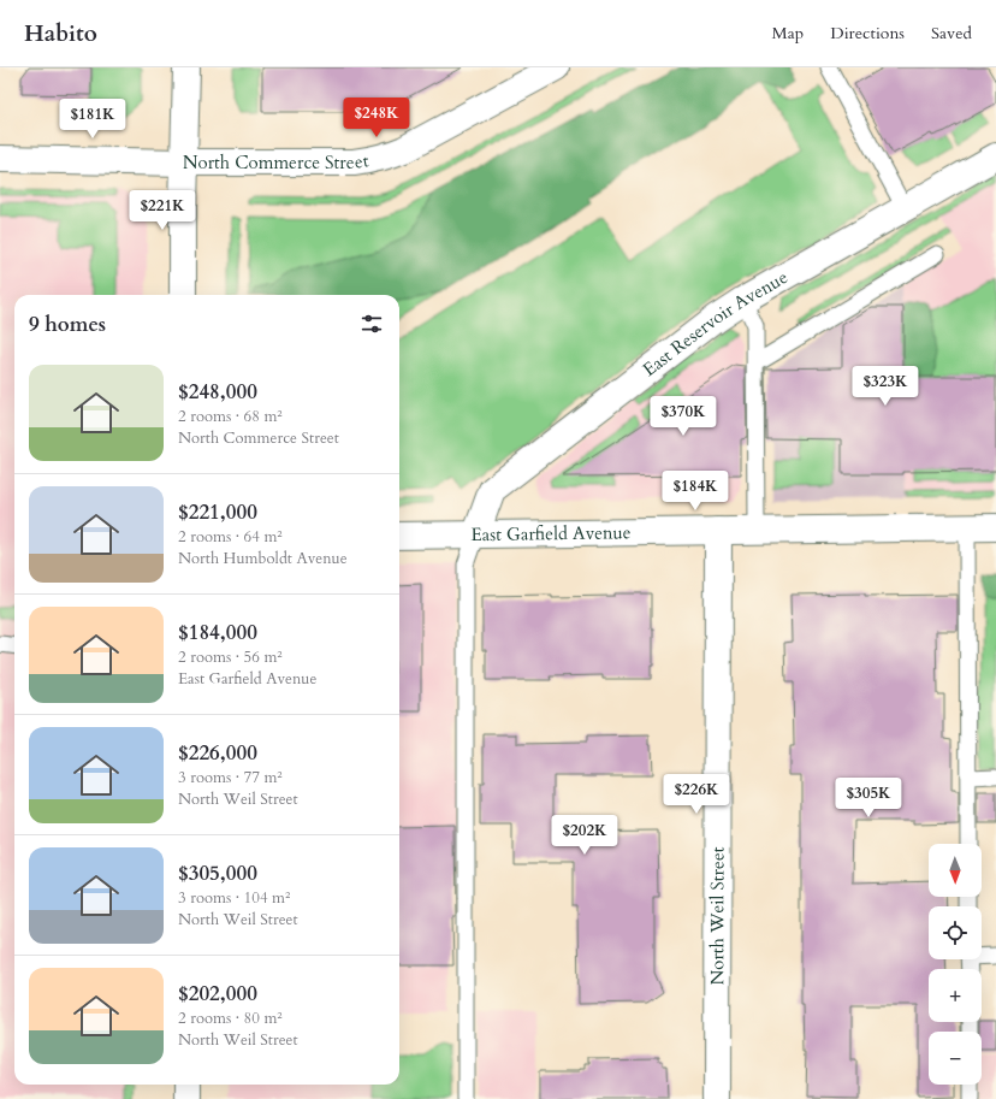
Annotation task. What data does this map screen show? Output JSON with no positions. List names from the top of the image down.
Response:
{
  "streets": {
    "street": [
      "North Commerce Street",
      "East Reservoir Avenue",
      "East Garfield Avenue",
      "North Weil Street"
    ]
  },
  "crossings": [
    ["East Reservoir Avenue", "East Garfield Avenue"],
    ["East Garfield Avenue", "North Weil Street"]
  ],
  "north": "bottom",
  "page": {
    "header": "Habito",
    "nav": ["Map", "Directions", "Saved"],
    "price": [
      "$248K",
      "$181K",
      "$221K",
      "$323K",
      "$370K",
      "$184K",
      "$226K",
      "$305K",
      "$202K"
    ],
    "heading": "9 homes",
    "list": [
      {
        "name": "$248,000",
        "note": "2 rooms · 68 m² · North Commerce Street"
      },
      {
        "name": "$221,000",
        "note": "2 rooms · 64 m² · North Humboldt Avenue"
      },
      {
        "name": "$184,000",
        "note": "2 rooms · 56 m² · East Garfield Avenue"
      },
      {
        "name": "$226,000",
        "note": "3 rooms · 77 m² · North Weil Street"
      },
      {
        "name": "$305,000",
        "note": "3 rooms · 104 m² · North Weil Street"
      },
      {
        "name": "$202,000",
        "note": "2 rooms · 80 m² · North Weil Street"
      }
    ],
    "map_buttons": ["+", "−"]
  }
}
